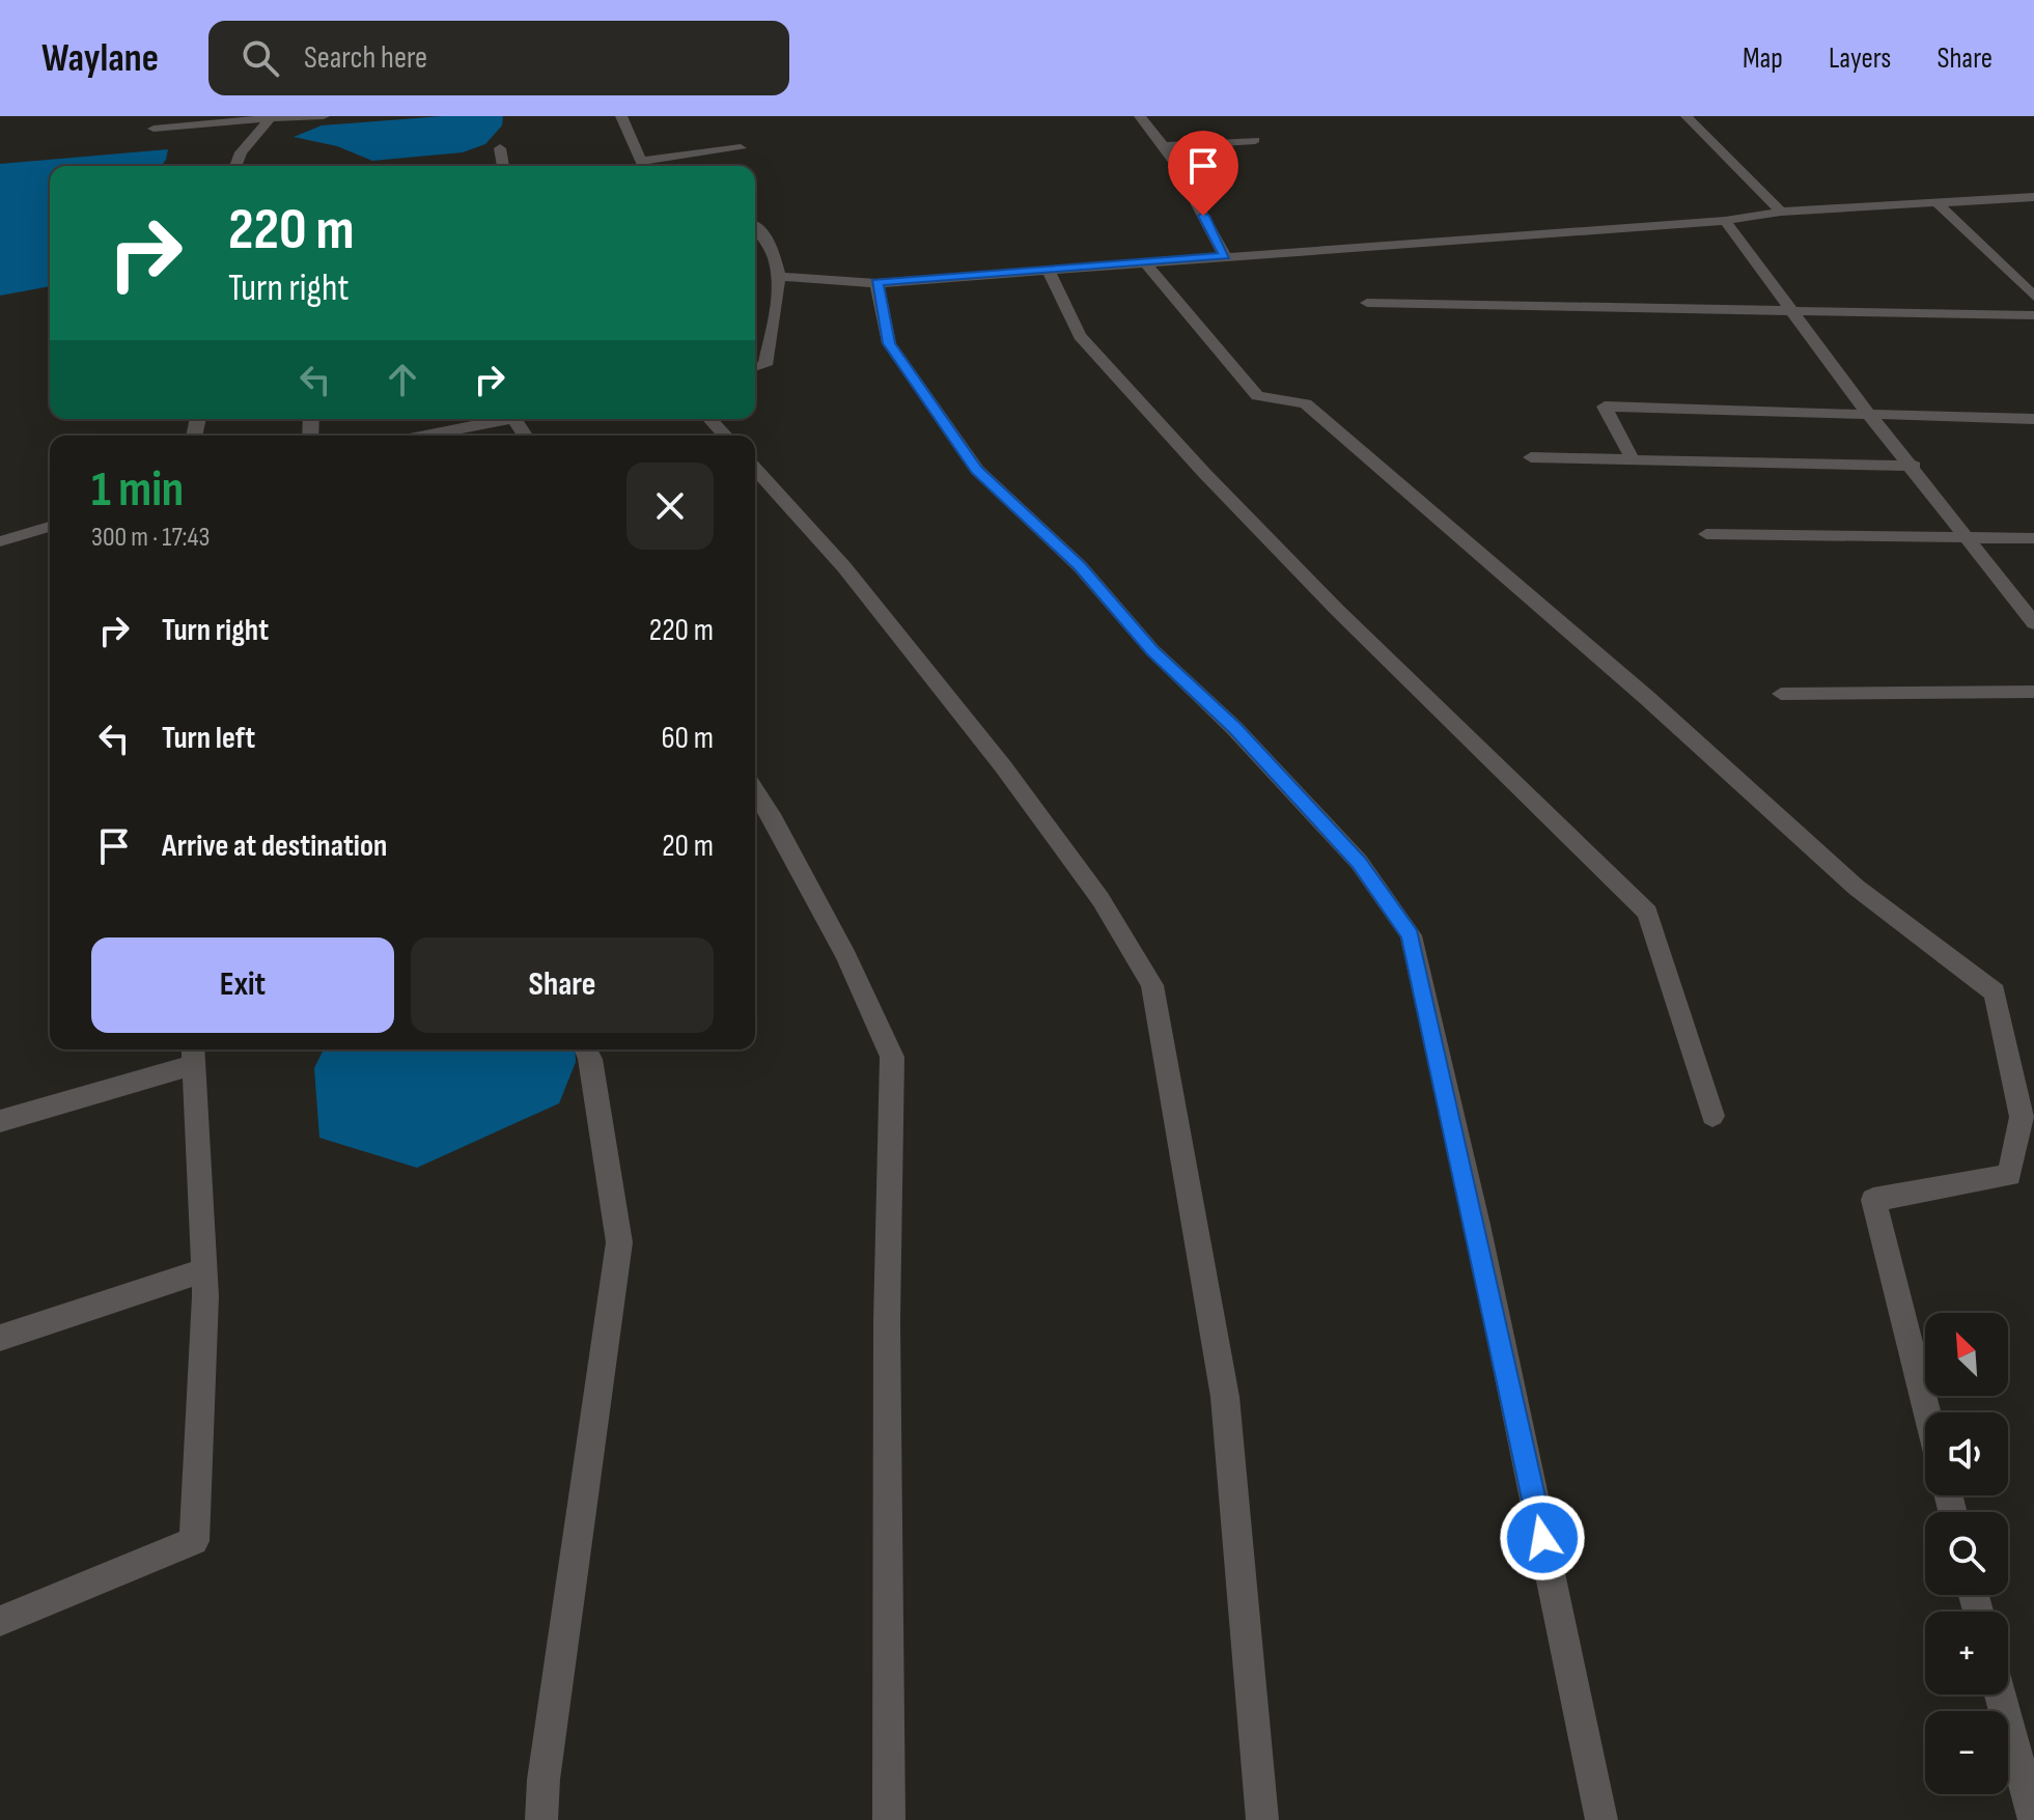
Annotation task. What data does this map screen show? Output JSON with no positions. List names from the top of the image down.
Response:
{
  "north": "top left",
  "page": {
    "header": "Waylane",
    "search": "Search here",
    "nav": ["Map", "Layers", "Share"],
    "turn": ["220 m", "Turn right"],
    "heading": ["1 min", "300 m · 17:43"],
    "list": [
      {
        "name": "Turn right",
        "value": "220 m"
      },
      {
        "name": "Turn left",
        "value": "60 m"
      },
      {
        "name": "Arrive at destination",
        "value": "20 m"
      }
    ],
    "buttons": ["Exit", "Share"],
    "map_buttons": ["+", "−"]
  }
}
